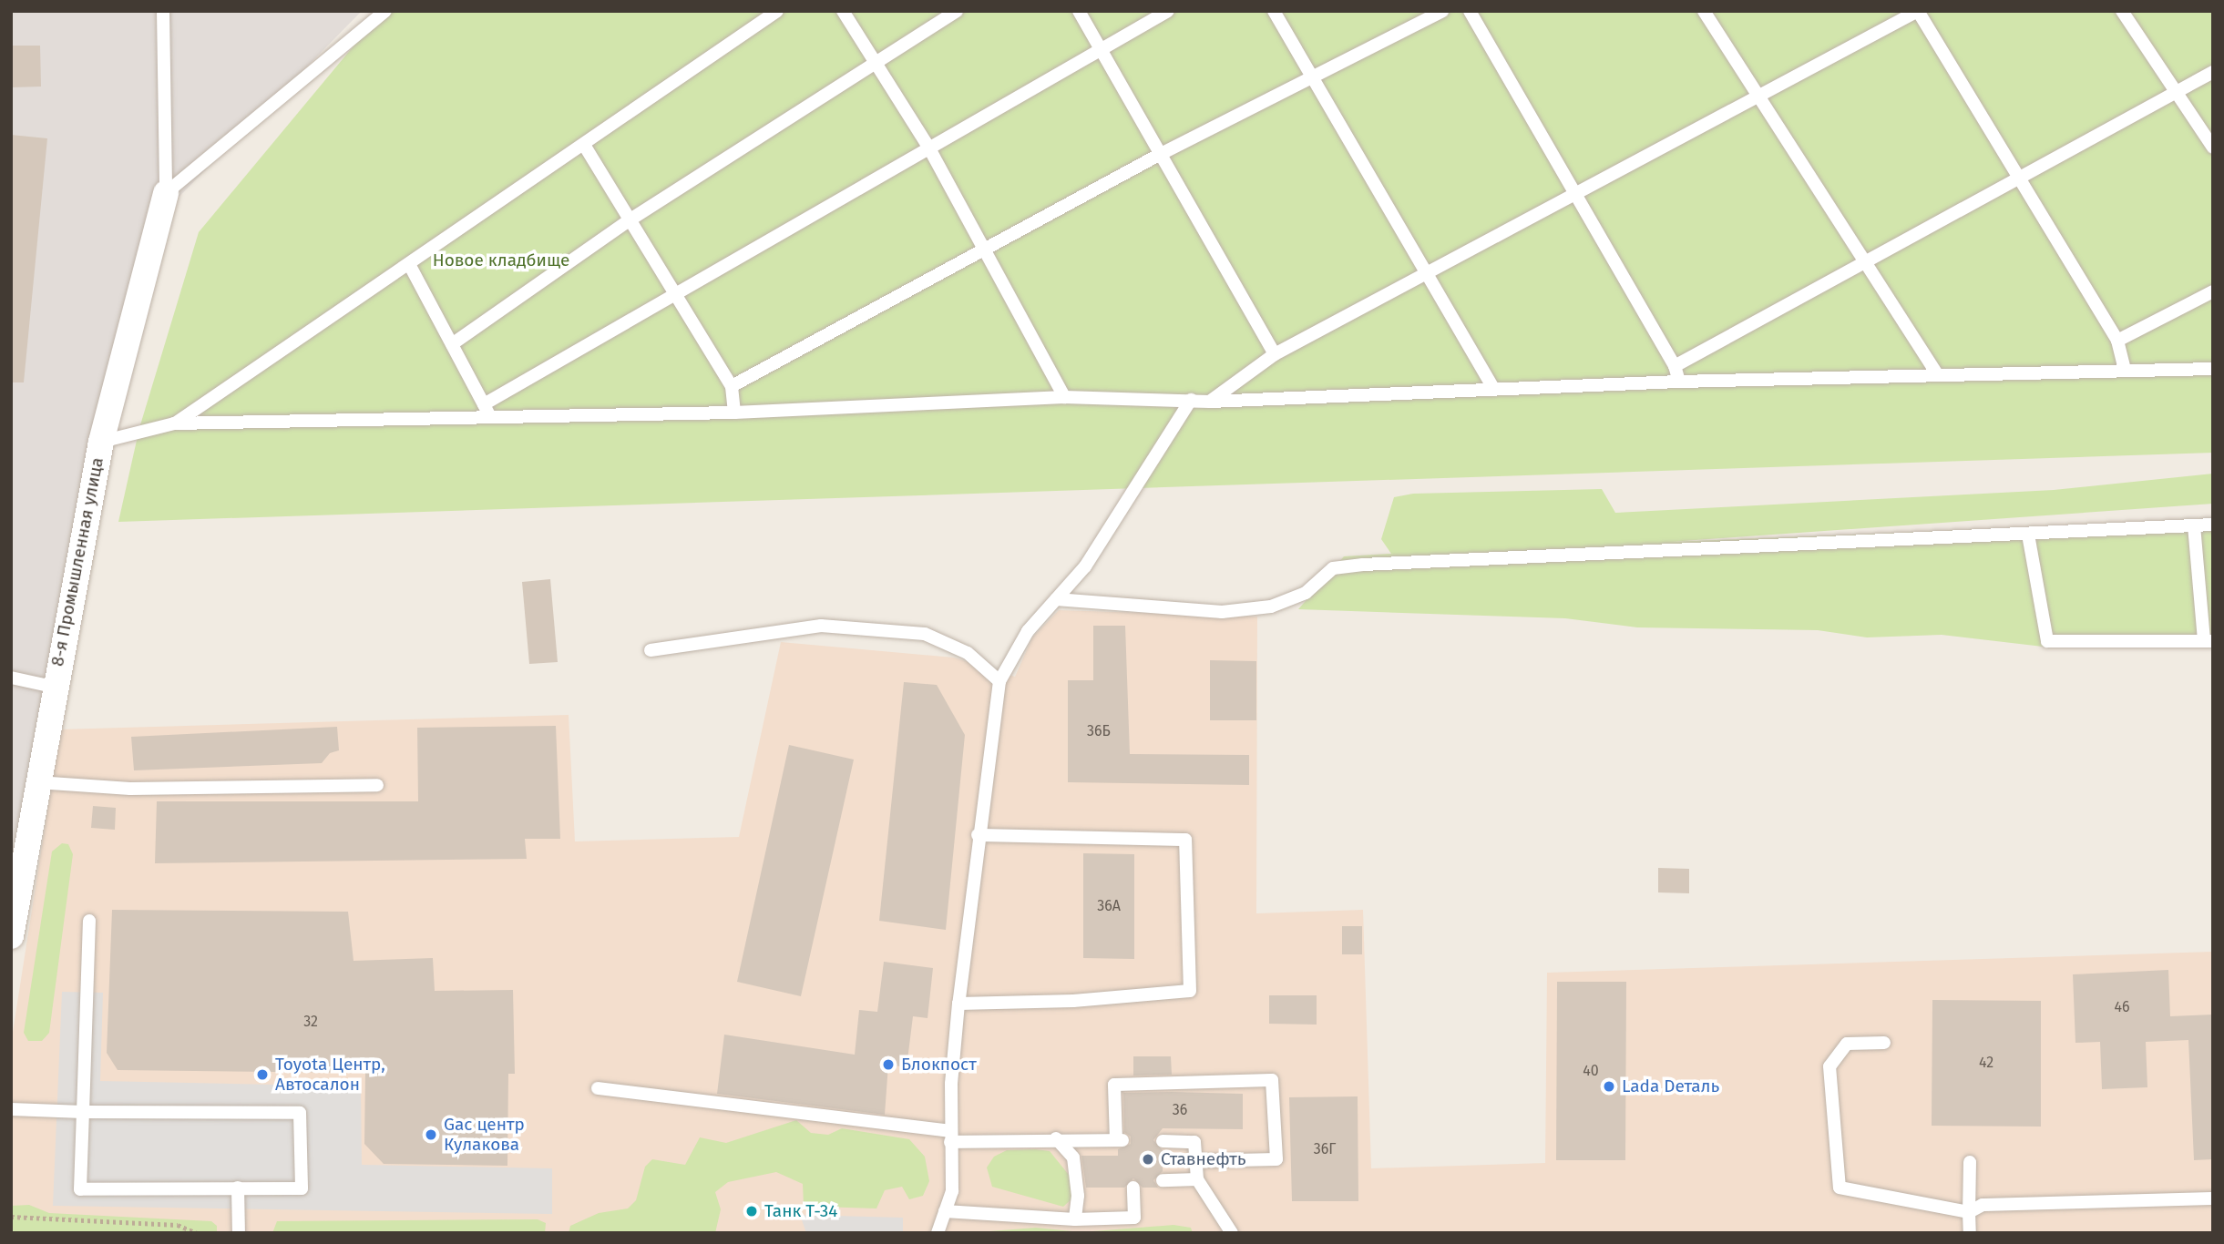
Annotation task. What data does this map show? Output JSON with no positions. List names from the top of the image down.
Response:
{
  "streets": {
    "street": ["8-я Промышленная улица"]
  },
  "parks": ["Новое кладбище"],
  "places": [
    "Блокпост",
    "Toyota Центр, Автосалон",
    "Lada Dеталь",
    "Gac центр Кулакова",
    "Ставнефть",
    "Танк Т-34"
  ],
  "house_numbers": [
    "36Б",
    "36А",
    "46",
    "32",
    "42",
    "40",
    "36",
    "36Г"
  ]
}
